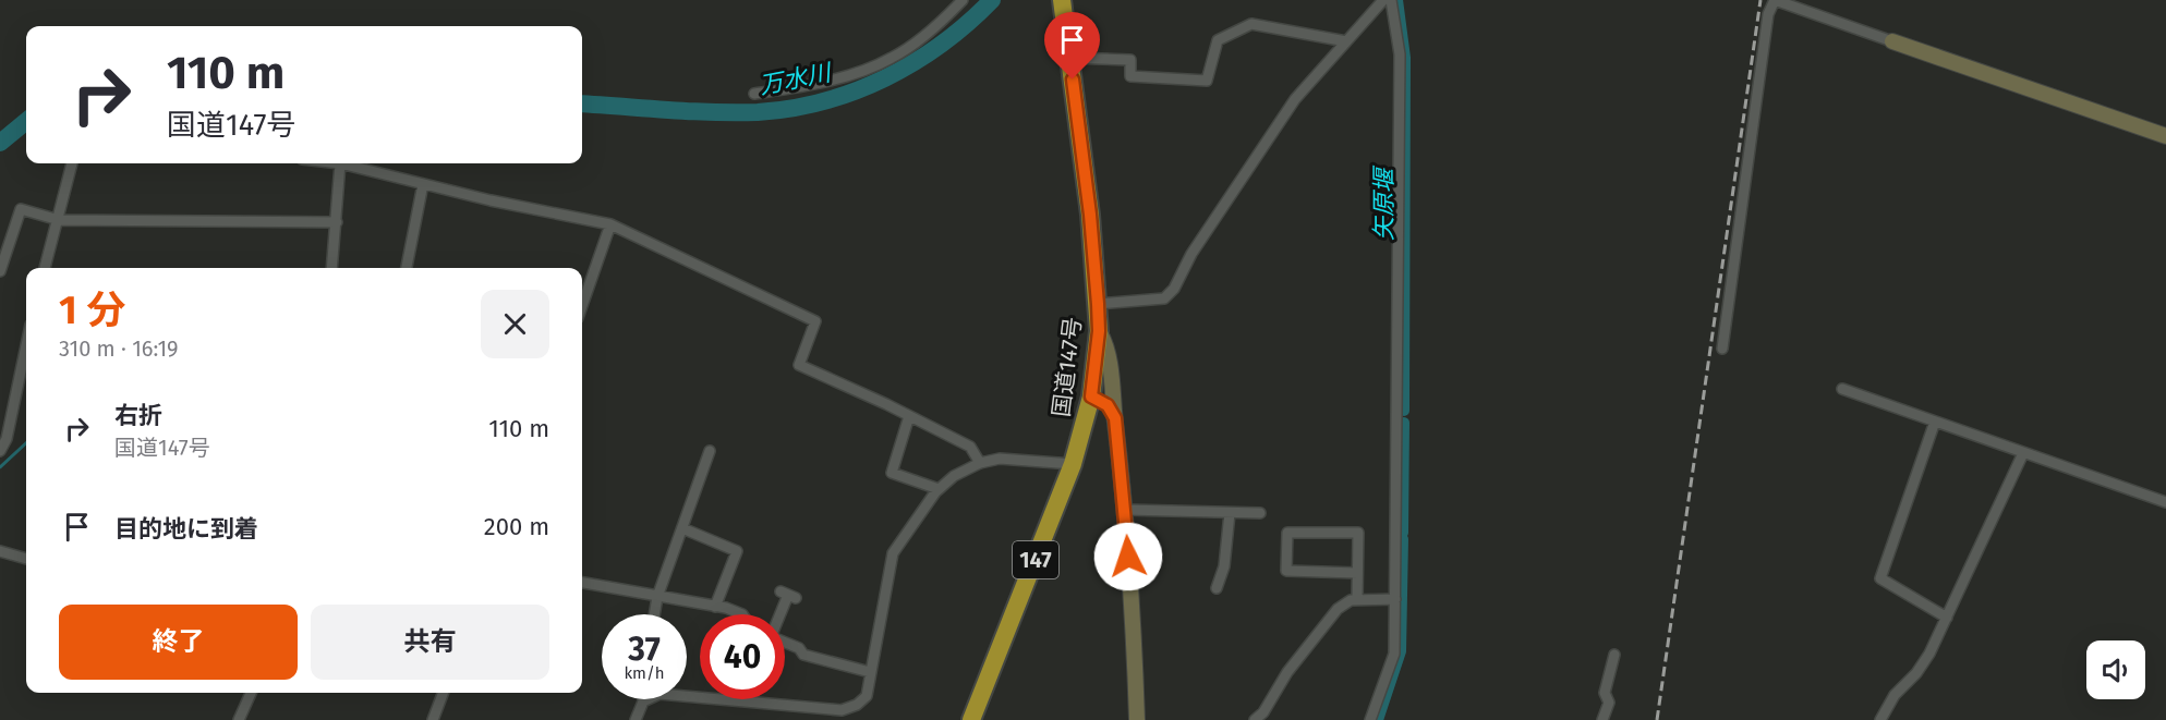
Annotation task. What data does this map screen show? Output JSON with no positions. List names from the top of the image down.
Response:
{
  "streets": {
    "highway": ["国道147号", "147"]
  },
  "water": ["万水川", "矢原堰"],
  "page": {
    "turn": ["110 m", "国道147号"],
    "heading": ["1 分", "310 m · 16:19"],
    "list": [
      {
        "name": "右折",
        "note": "国道147号",
        "value": "110 m"
      },
      {
        "name": "目的地に到着",
        "value": "200 m"
      }
    ],
    "buttons": ["終了", "共有"],
    "speed": "37 km/h",
    "limit": "40"
  }
}
